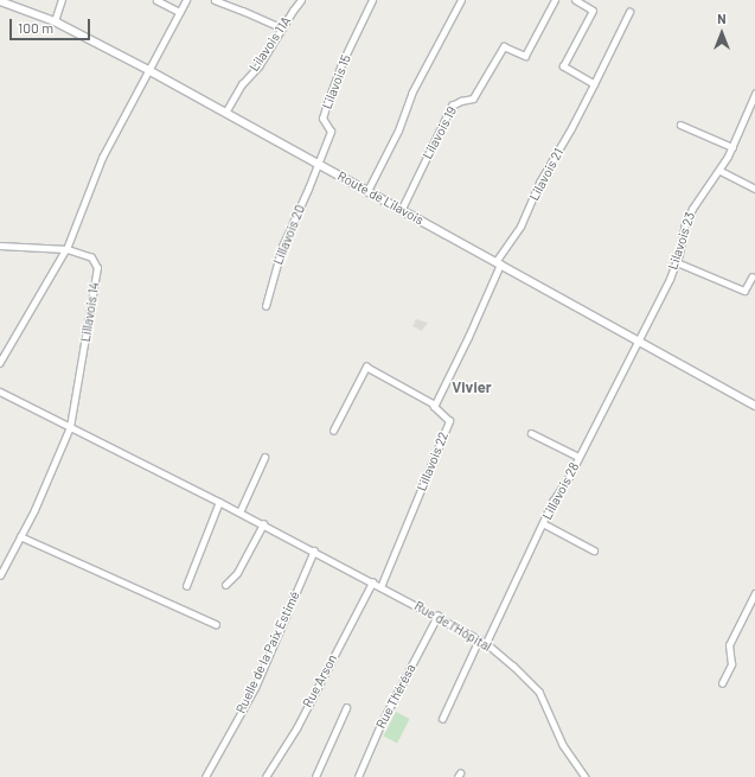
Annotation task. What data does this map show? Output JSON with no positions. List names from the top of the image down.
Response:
{
  "streets": {
    "main road": ["Route de Lilavois"],
    "street": [
      "Lilavois 11A",
      "Lilavois 15",
      "Lilavois 19",
      "Lilavois 21",
      "Lillavois 20",
      "Lilavois 23",
      "Lillavois 14",
      "Lillavois 22",
      "Lillavois 28",
      "Rue de l'Hôpital",
      "Ruelle de la Paix Estimé",
      "Rue Arson",
      "Rue Thérésa"
    ]
  },
  "crossings": [
    ["Lilavois 11A", "Route de Lilavois"],
    ["Lilavois 15", "Route de Lilavois"],
    ["Lilavois 15", "Lillavois 20"],
    ["Lilavois 19", "Route de Lilavois"],
    ["Lilavois 21", "Route de Lilavois"],
    ["Route de Lilavois", "Lillavois 20"],
    ["Route de Lilavois", "Lilavois 23"],
    ["Route de Lilavois", "Lillavois 28"],
    ["Lilavois 23", "Lillavois 28"],
    ["Lillavois 14", "Rue de l'Hôpital"],
    ["Lillavois 22", "Rue de l'Hôpital"],
    ["Lillavois 28", "Rue de l'Hôpital"],
    ["Rue de l'Hôpital", "Ruelle de la Paix Estimé"],
    ["Rue de l'Hôpital", "Rue Arson"],
    ["Rue de l'Hôpital", "Rue Thérésa"]
  ],
  "districts": ["Vivier"],
  "scale_bar": "100 m",
  "north": "top"
}
